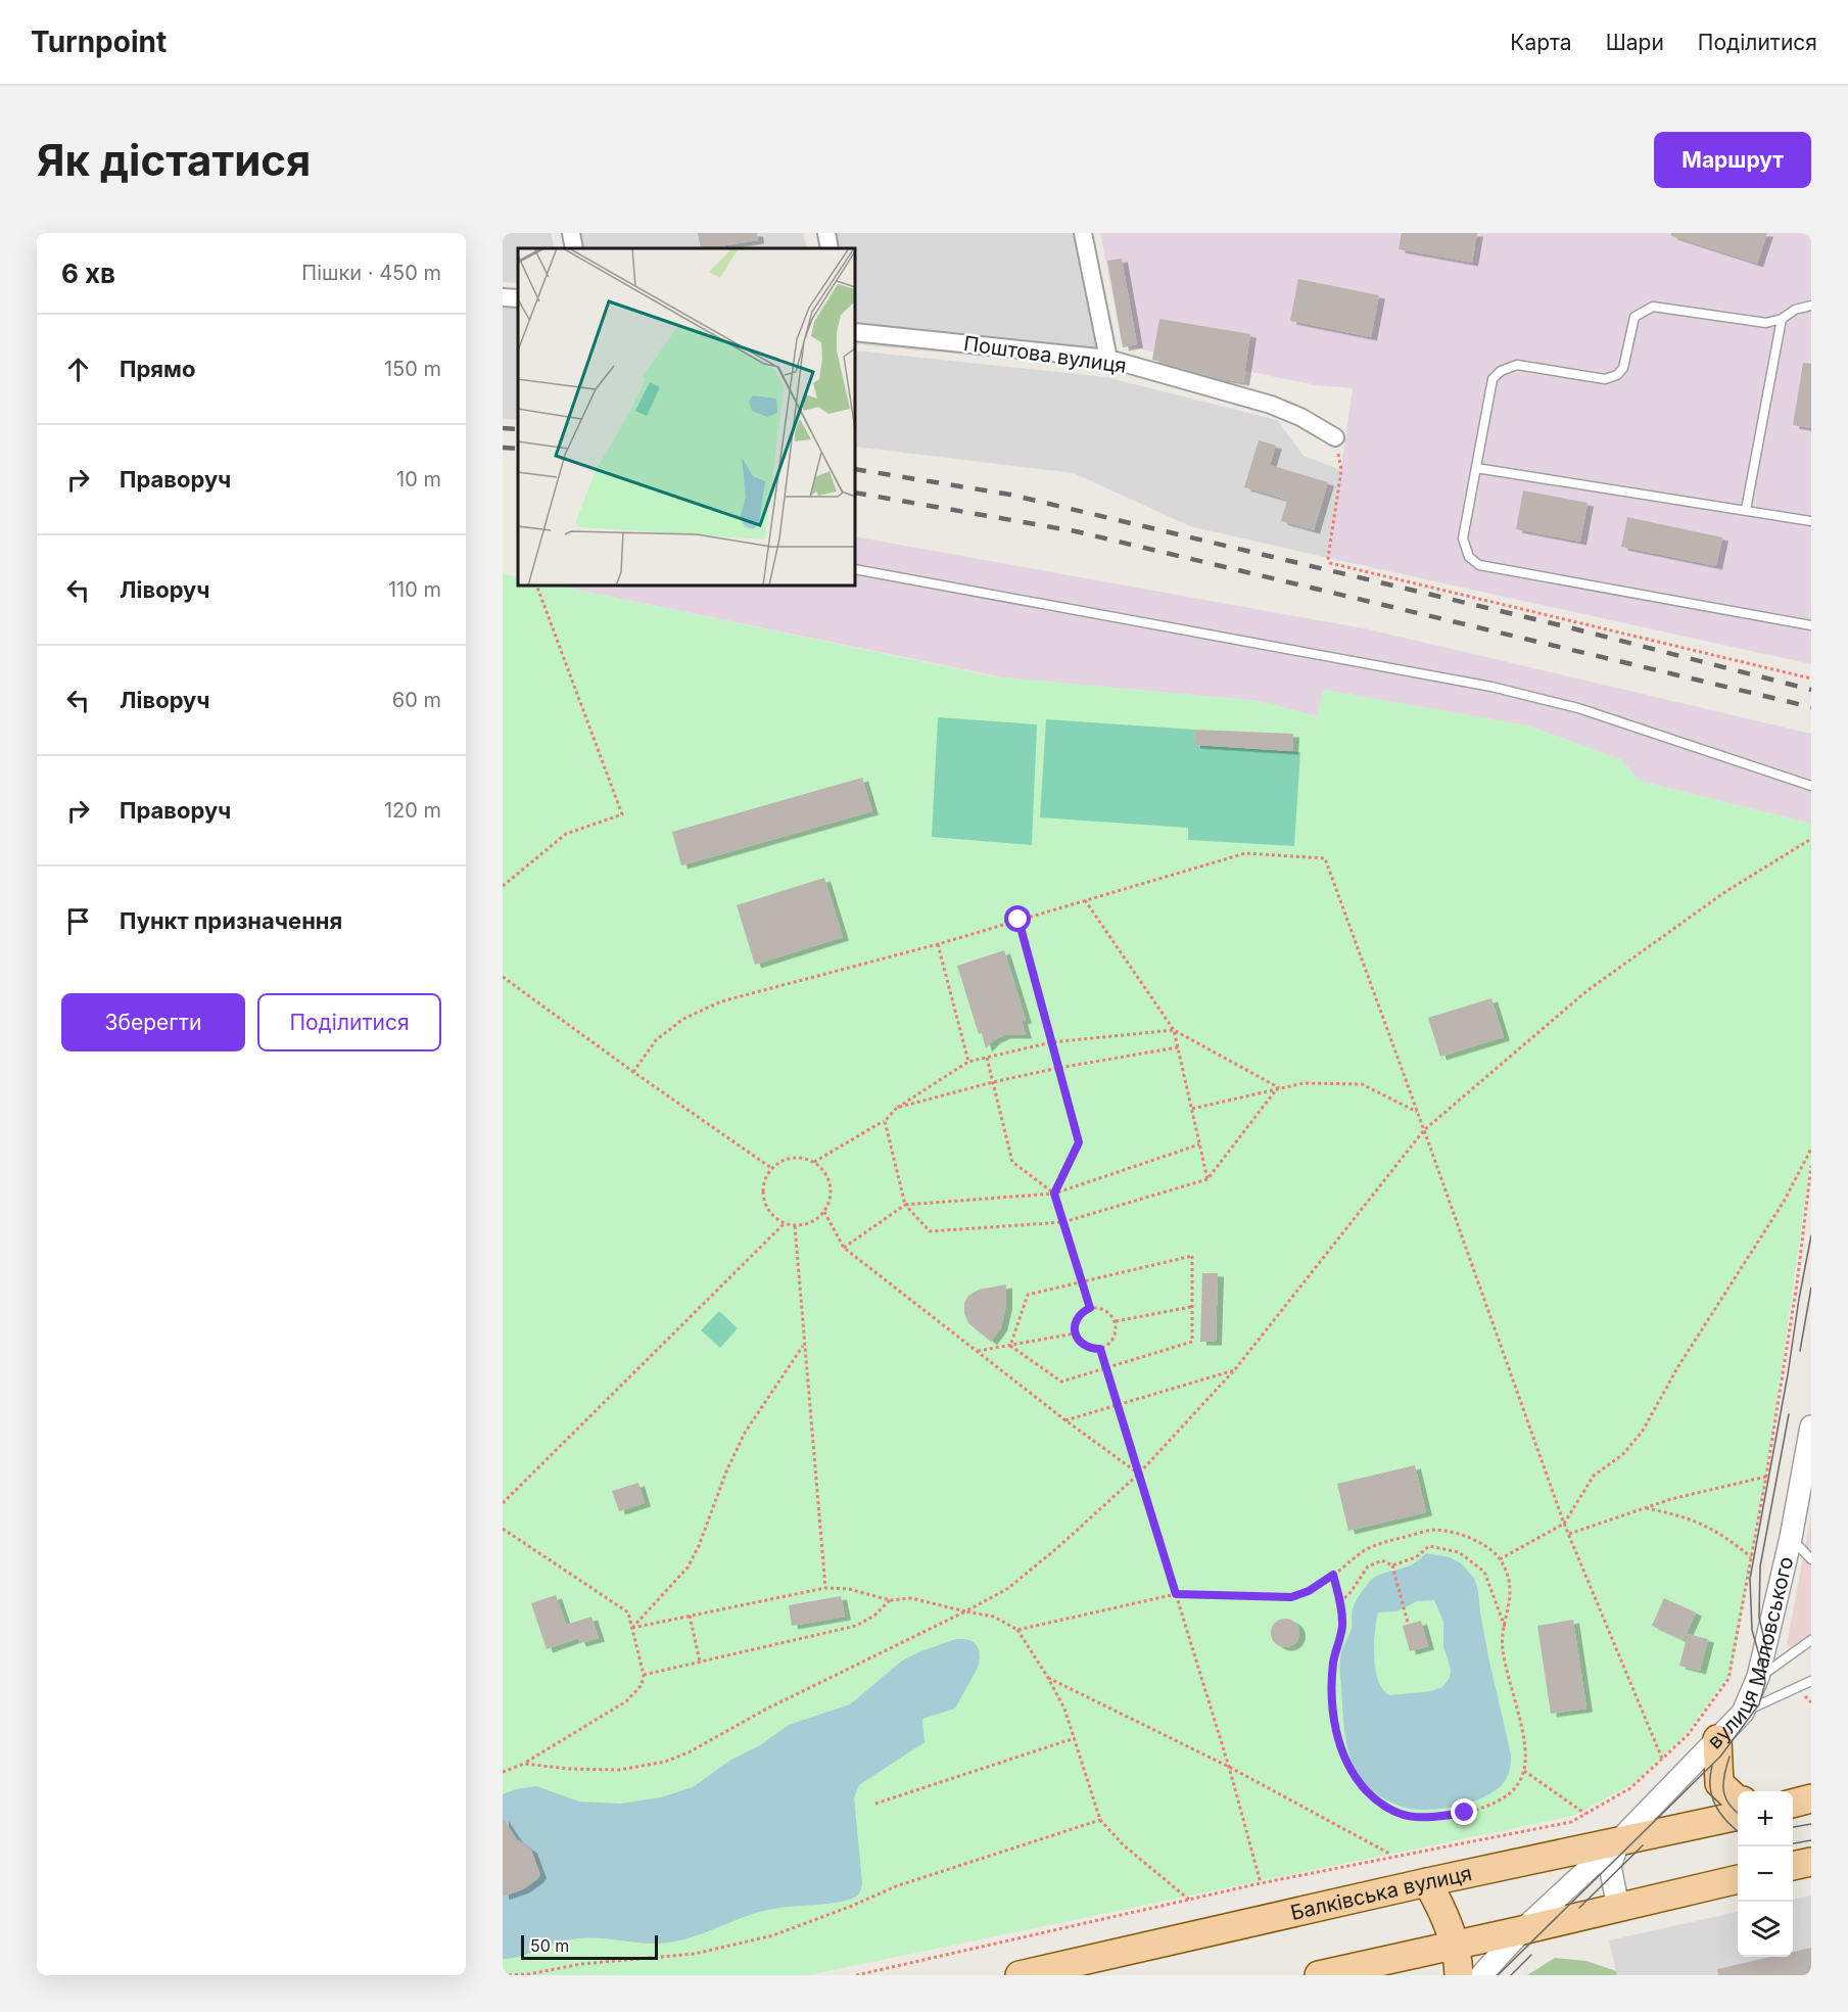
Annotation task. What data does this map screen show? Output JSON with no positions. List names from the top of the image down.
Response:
{
  "streets": {
    "main road": ["Балківська вулиця"],
    "street": ["Поштова вулиця", "вулиця Маловського"]
  },
  "crossings": [
    ["вулиця Маловського", "Балківська вулиця"]
  ],
  "scale_bar": "50 m",
  "page": {
    "header": "Turnpoint",
    "nav": ["Карта", "Шари", "Поділитися"],
    "buttons": [
      "Маршрут",
      ["Зберегти", "Поділитися"]
    ],
    "title": "Як дістатися",
    "heading": ["6 хв", "Пішки · 450 m"],
    "list": [
      ["Прямо", "150 m"],
      ["Праворуч", "10 m"],
      ["Ліворуч", "110 m"],
      ["Ліворуч", "60 m"],
      ["Праворуч", "120 m"],
      "Пункт призначення"
    ],
    "map_buttons": ["+", "−"],
    "scale": "50 m"
  }
}
